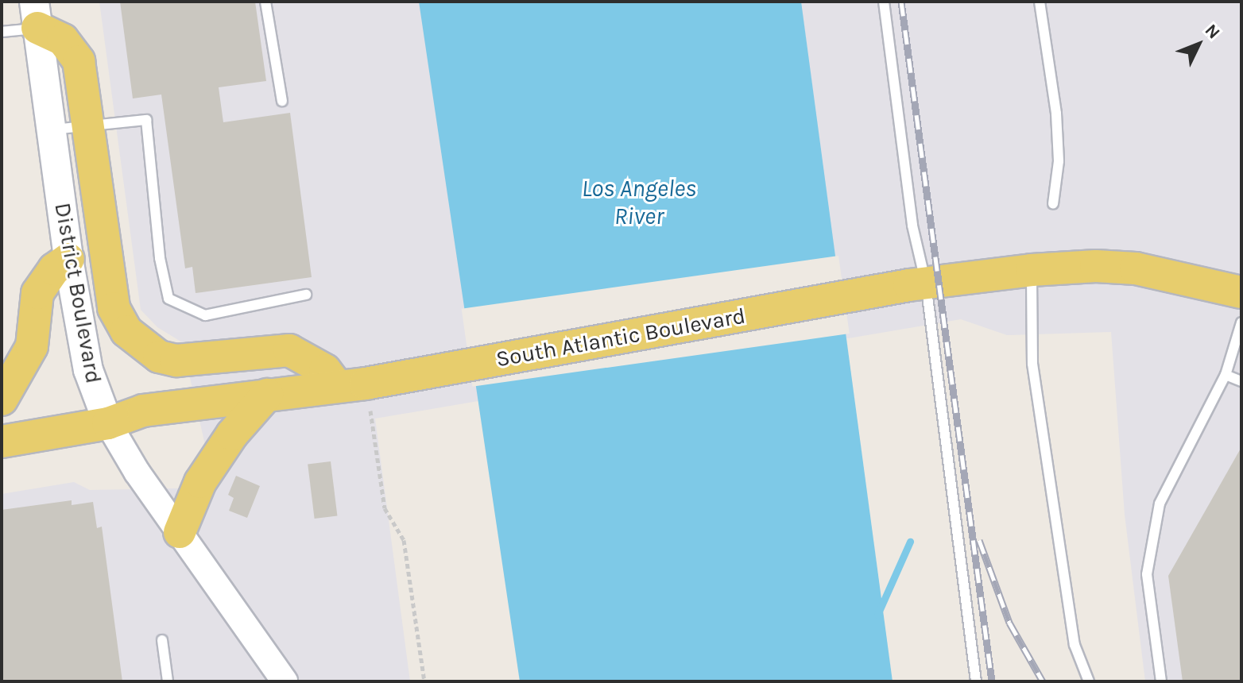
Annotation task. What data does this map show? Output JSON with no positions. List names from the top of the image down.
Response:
{
  "streets": {
    "main road": ["District Boulevard", "South Atlantic Boulevard"]
  },
  "crossings": [
    ["District Boulevard", "South Atlantic Boulevard"]
  ],
  "water": ["Los Angeles River"],
  "north": "top right"
}
